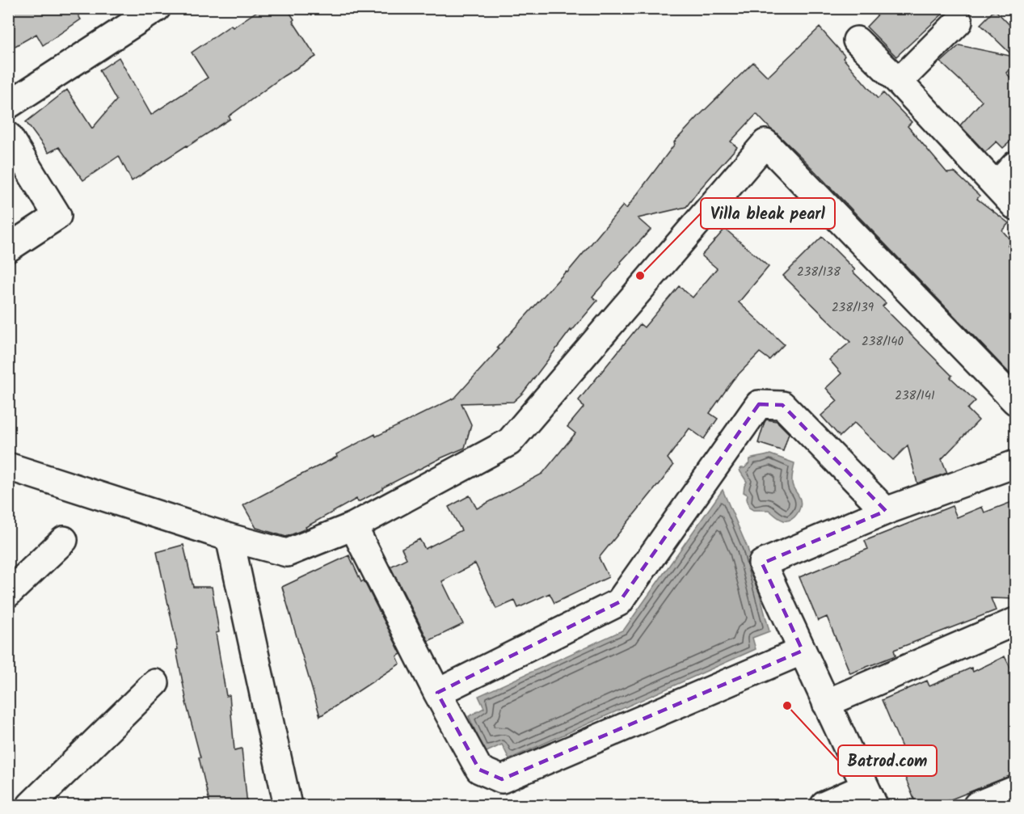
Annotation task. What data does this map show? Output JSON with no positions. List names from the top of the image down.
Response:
{
  "places": ["Villa bleak pearl", "Batrod.com"],
  "house_numbers": [
    "238/138",
    "238/139",
    "238/140",
    "238/141"
  ]
}
